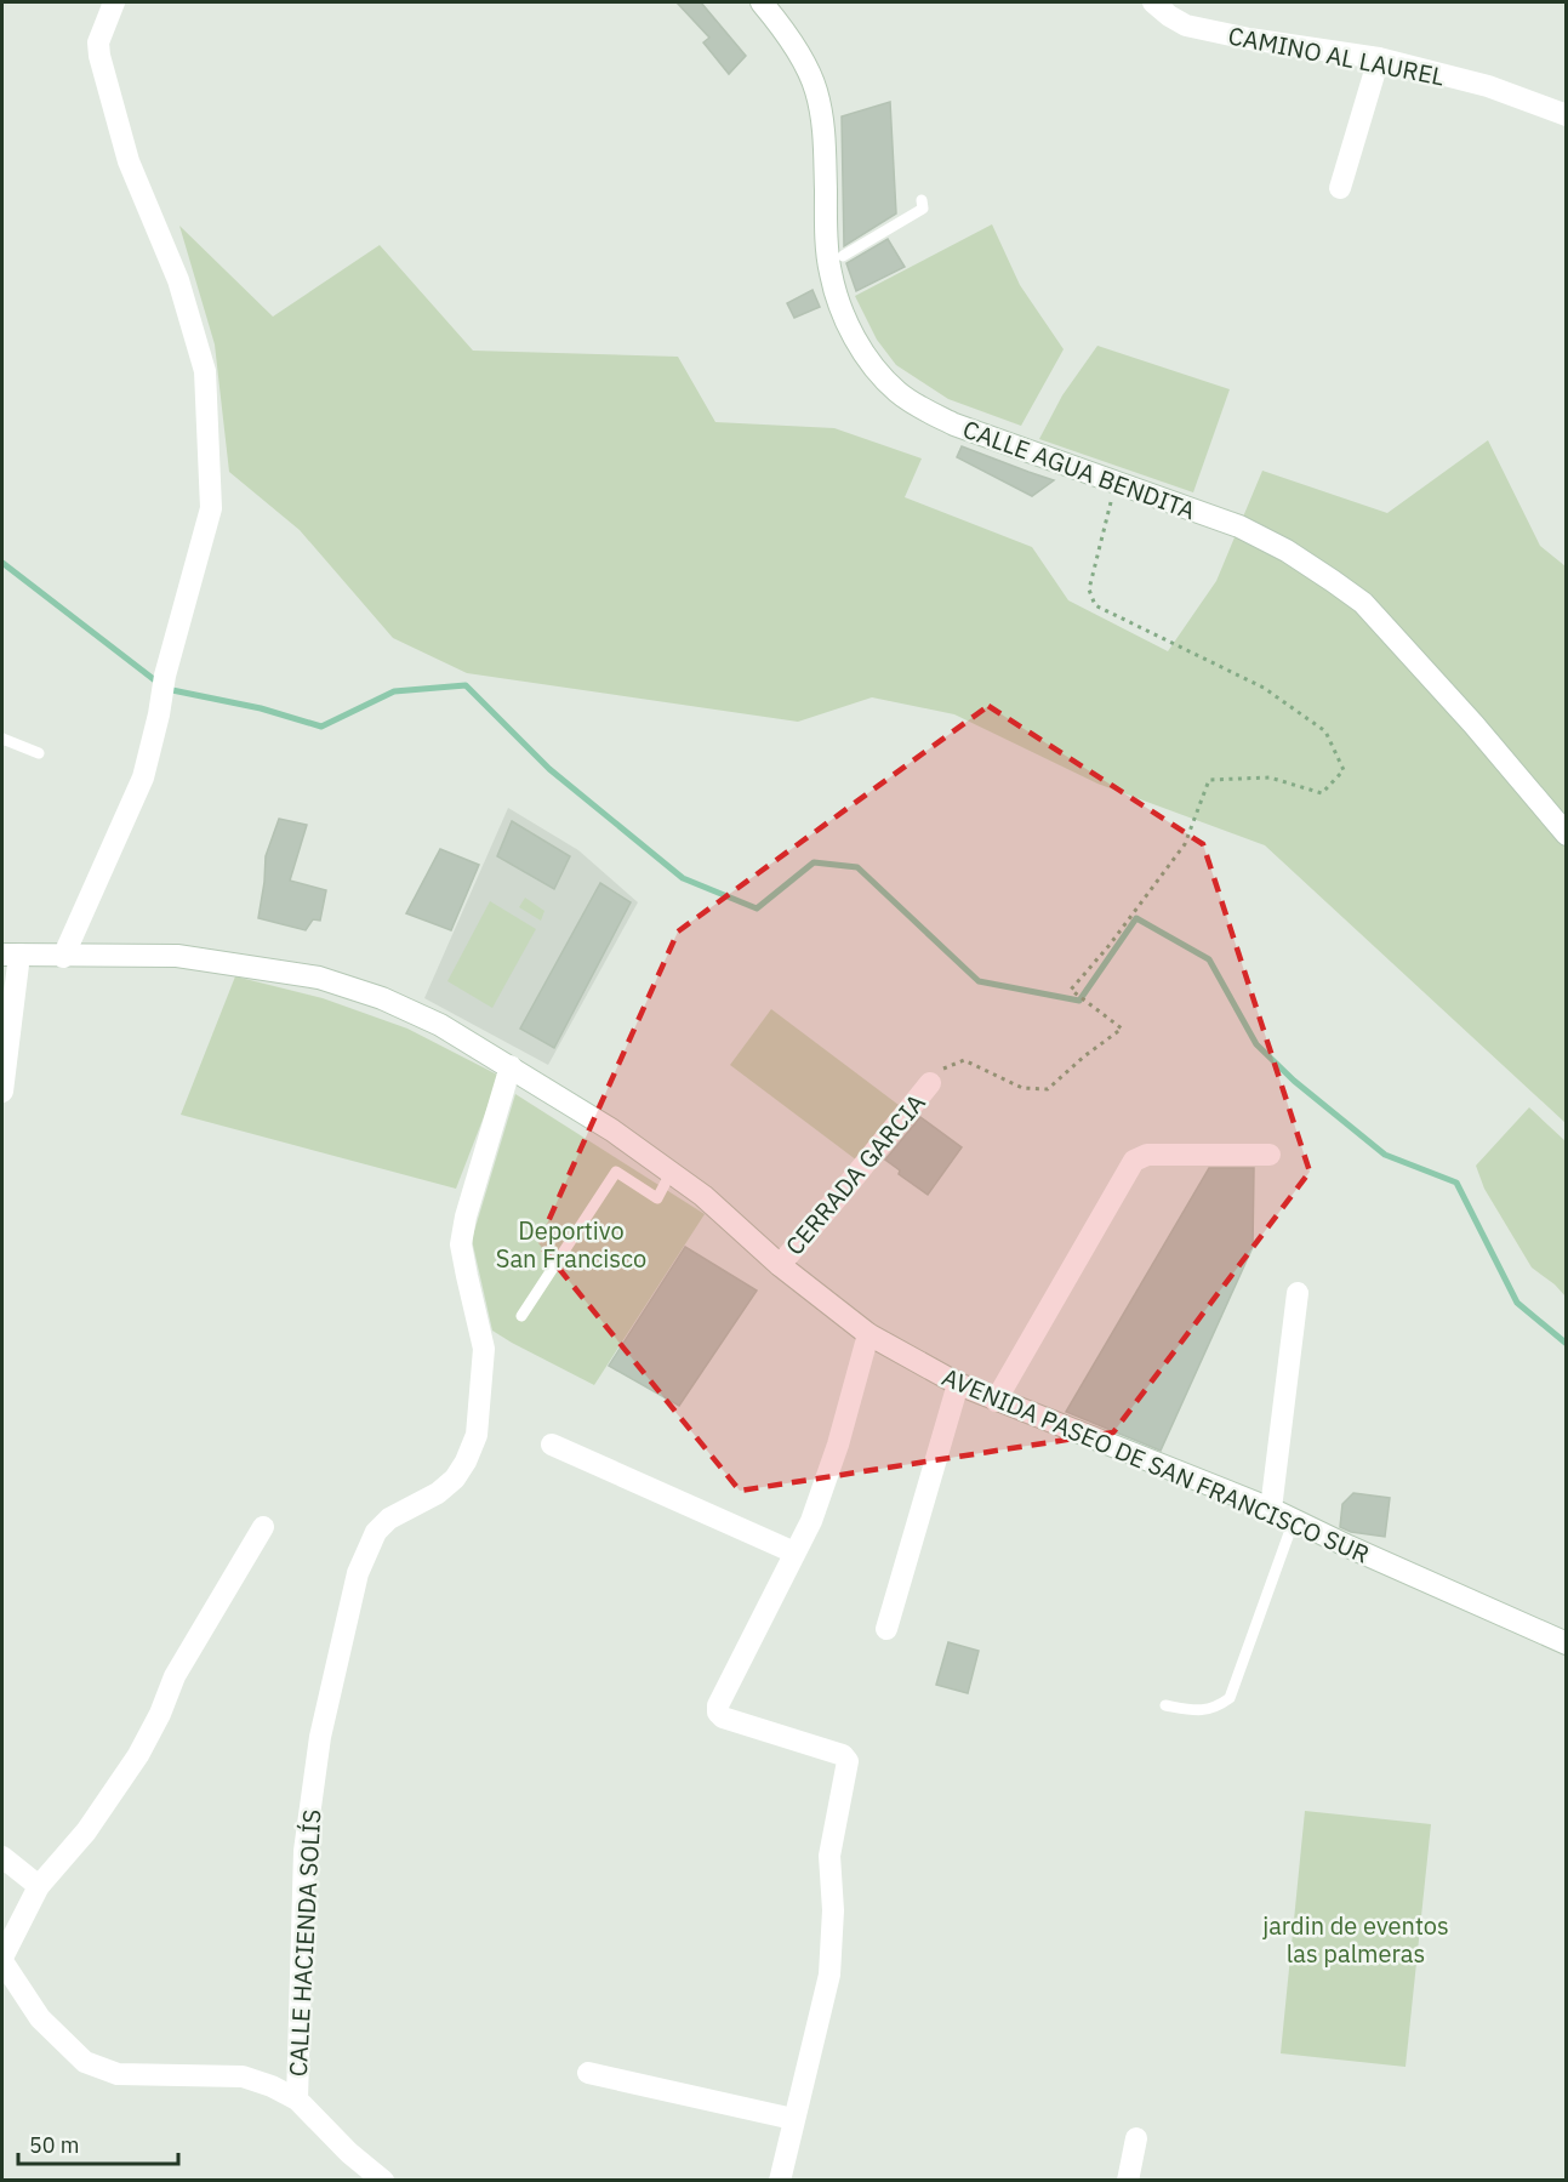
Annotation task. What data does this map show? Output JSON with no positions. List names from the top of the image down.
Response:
{
  "streets": {
    "street": [
      "CAMINO AL LAUREL",
      "CALLE AGUA BENDITA",
      "CERRADA GARCIA",
      "AVENIDA PASEO DE SAN FRANCISCO SUR",
      "CALLE HACIENDA SOLÍS"
    ]
  },
  "crossings": [
    ["CERRADA GARCIA", "AVENIDA PASEO DE SAN FRANCISCO SUR"],
    ["AVENIDA PASEO DE SAN FRANCISCO SUR", "CALLE HACIENDA SOLÍS"]
  ],
  "parks": ["Deportivo San Francisco", "jardin de eventos las palmeras"],
  "scale_bar": "50 m"
}
